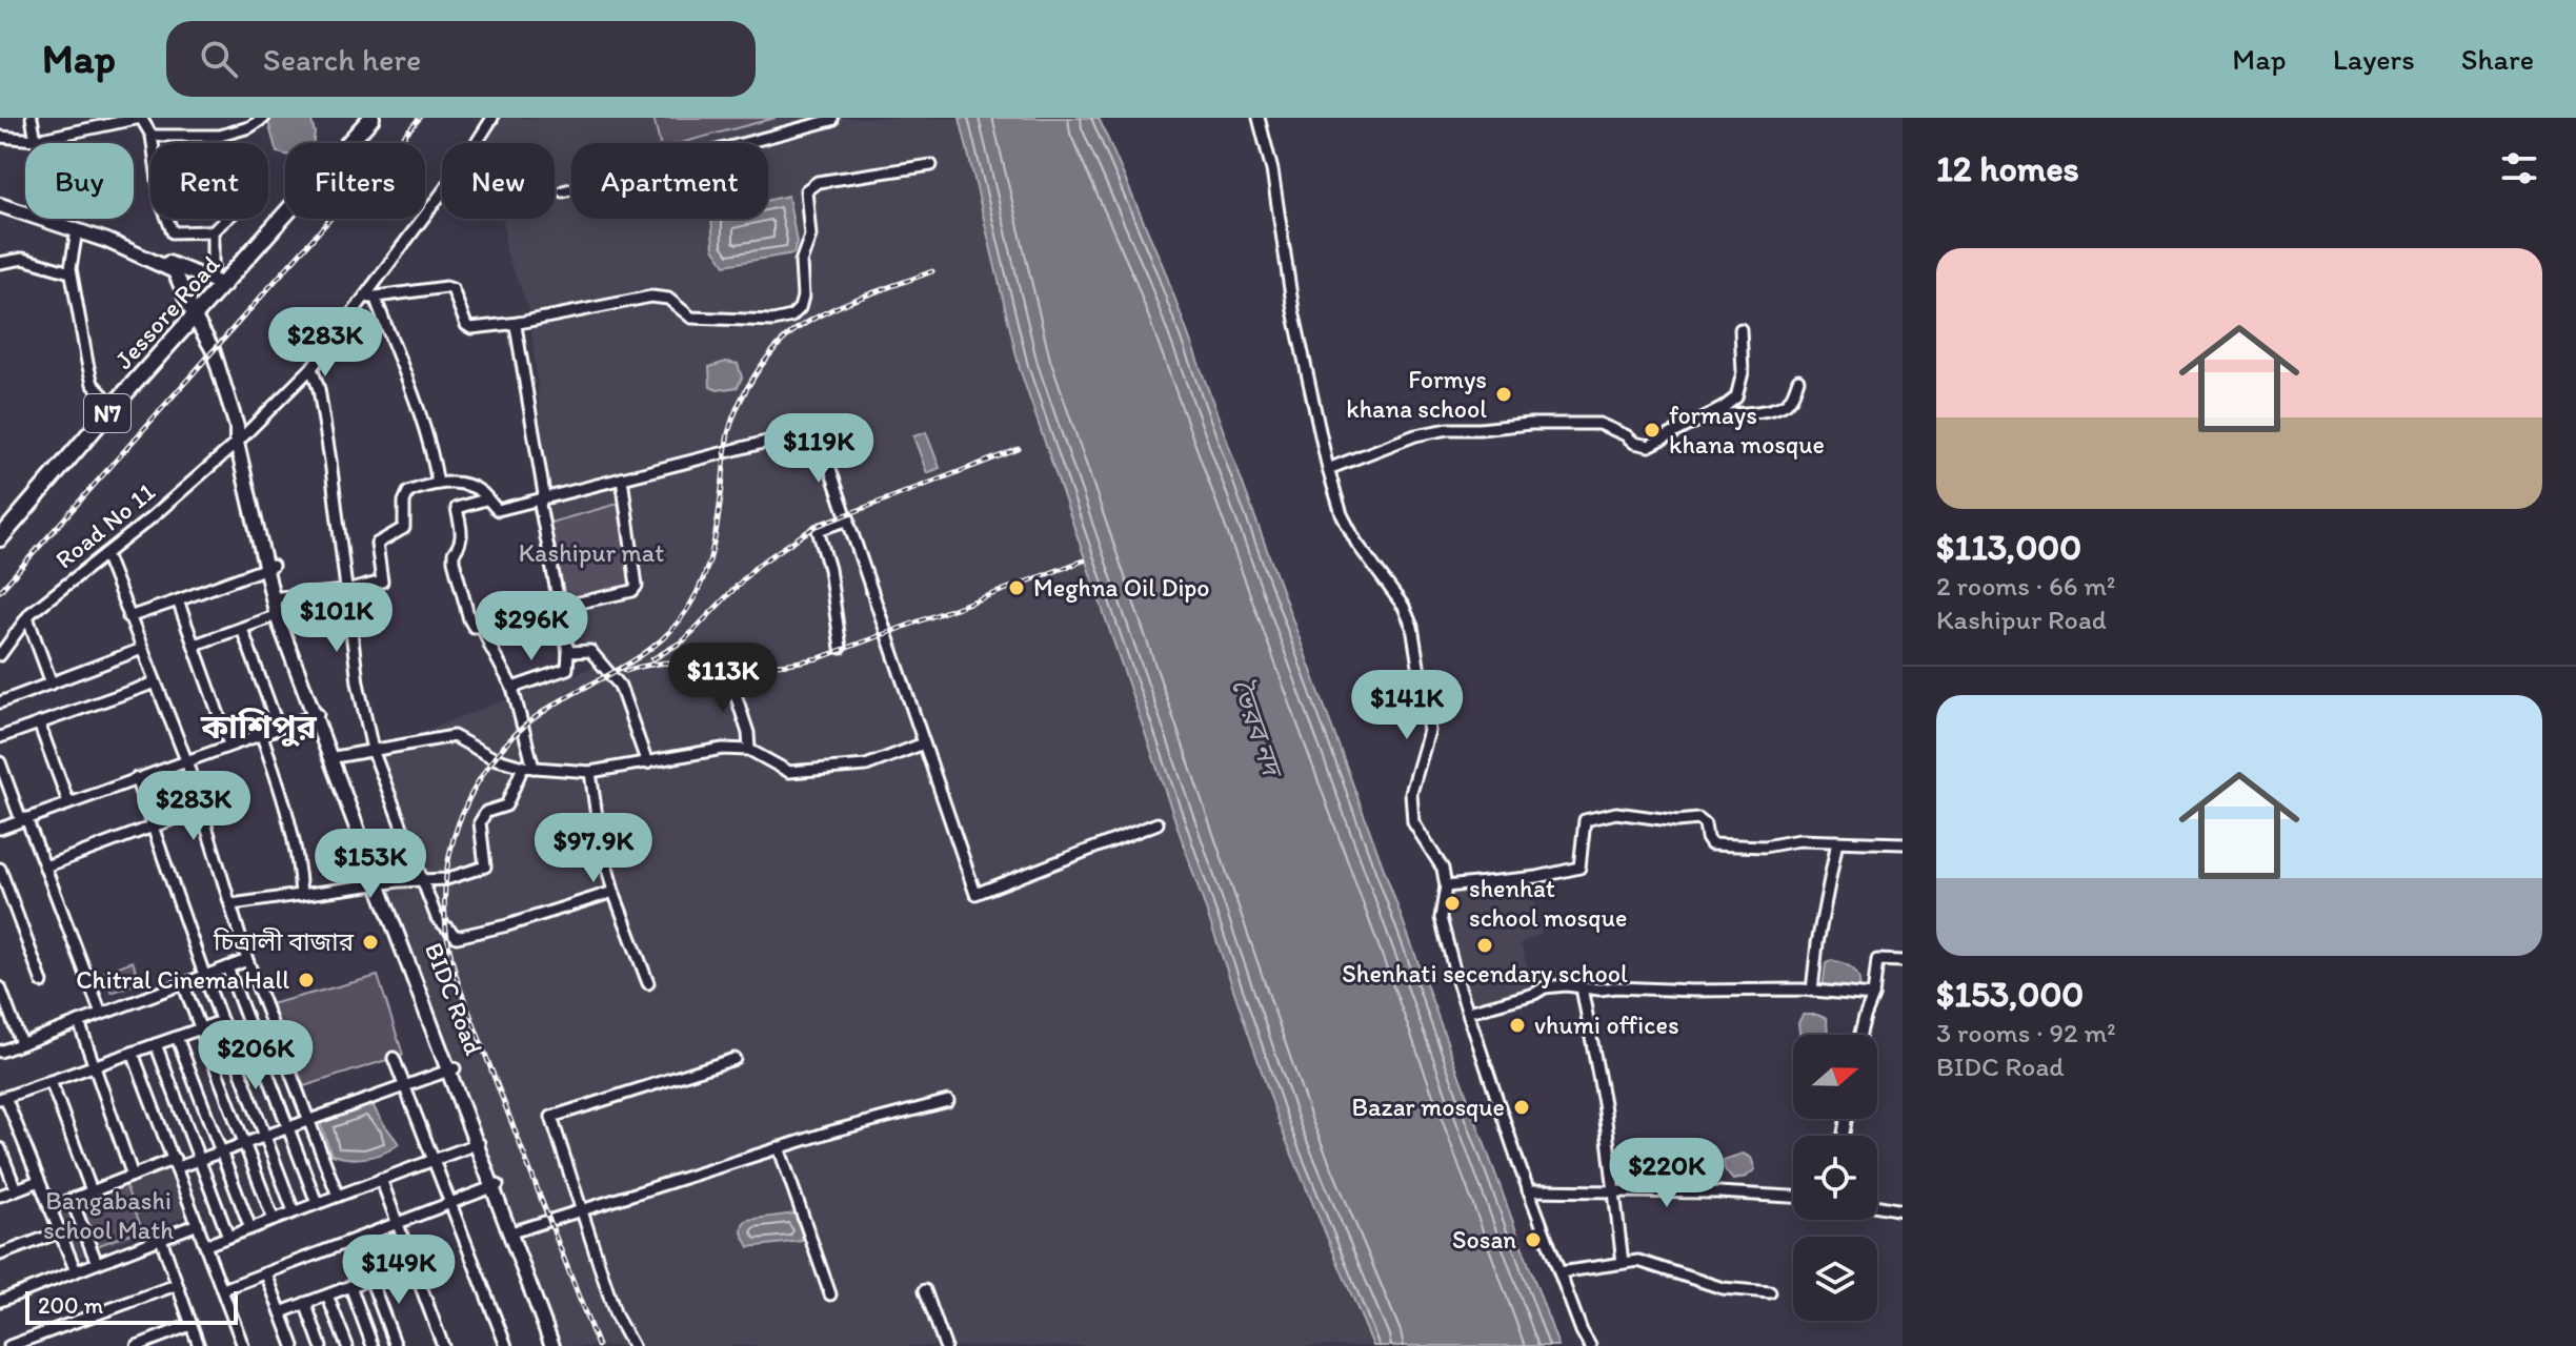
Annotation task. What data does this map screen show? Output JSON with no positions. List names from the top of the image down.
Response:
{
  "streets": {
    "highway": ["Jessore Road", "N7"],
    "main road": ["BIDC Road"],
    "street": ["Road No 11"]
  },
  "crossings": [
    ["Jessore Road", "BIDC Road"],
    ["Road No 11", "BIDC Road"]
  ],
  "districts": ["কাশিপুর"],
  "water": ["ভৈরব নদ"],
  "parks": ["Kashipur mat", "Bangabashi school Math"],
  "places": [
    "Formys khana school",
    "formays khana mosque",
    "Meghna Oil Dipo",
    "shenhat school mosque",
    "চিত্রালী বাজার",
    "Shenhati secendary school",
    "Chitral Cinema Hall",
    "vhumi offices",
    "Bazar mosque",
    "Sosan"
  ],
  "scale_bar": "200 m",
  "north": "right",
  "page": {
    "header": "Map",
    "search": "Search here",
    "nav": ["Map", "Layers", "Share"],
    "heading": "12 homes",
    "chip": [
      "Buy",
      "Rent",
      "Filters",
      "New",
      "Apartment"
    ],
    "list": [
      {
        "name": "$113,000",
        "note": "2 rooms · 66 m² · Kashipur Road"
      },
      {
        "name": "$153,000",
        "note": "3 rooms · 92 m² · BIDC Road"
      }
    ],
    "price": [
      "$283K",
      "$119K",
      "$101K",
      "$296K",
      "$113K",
      "$141K",
      "$283K",
      "$97.9K",
      "$153K",
      "$206K",
      "$220K",
      "$149K"
    ],
    "scale": "200 m"
  }
}
